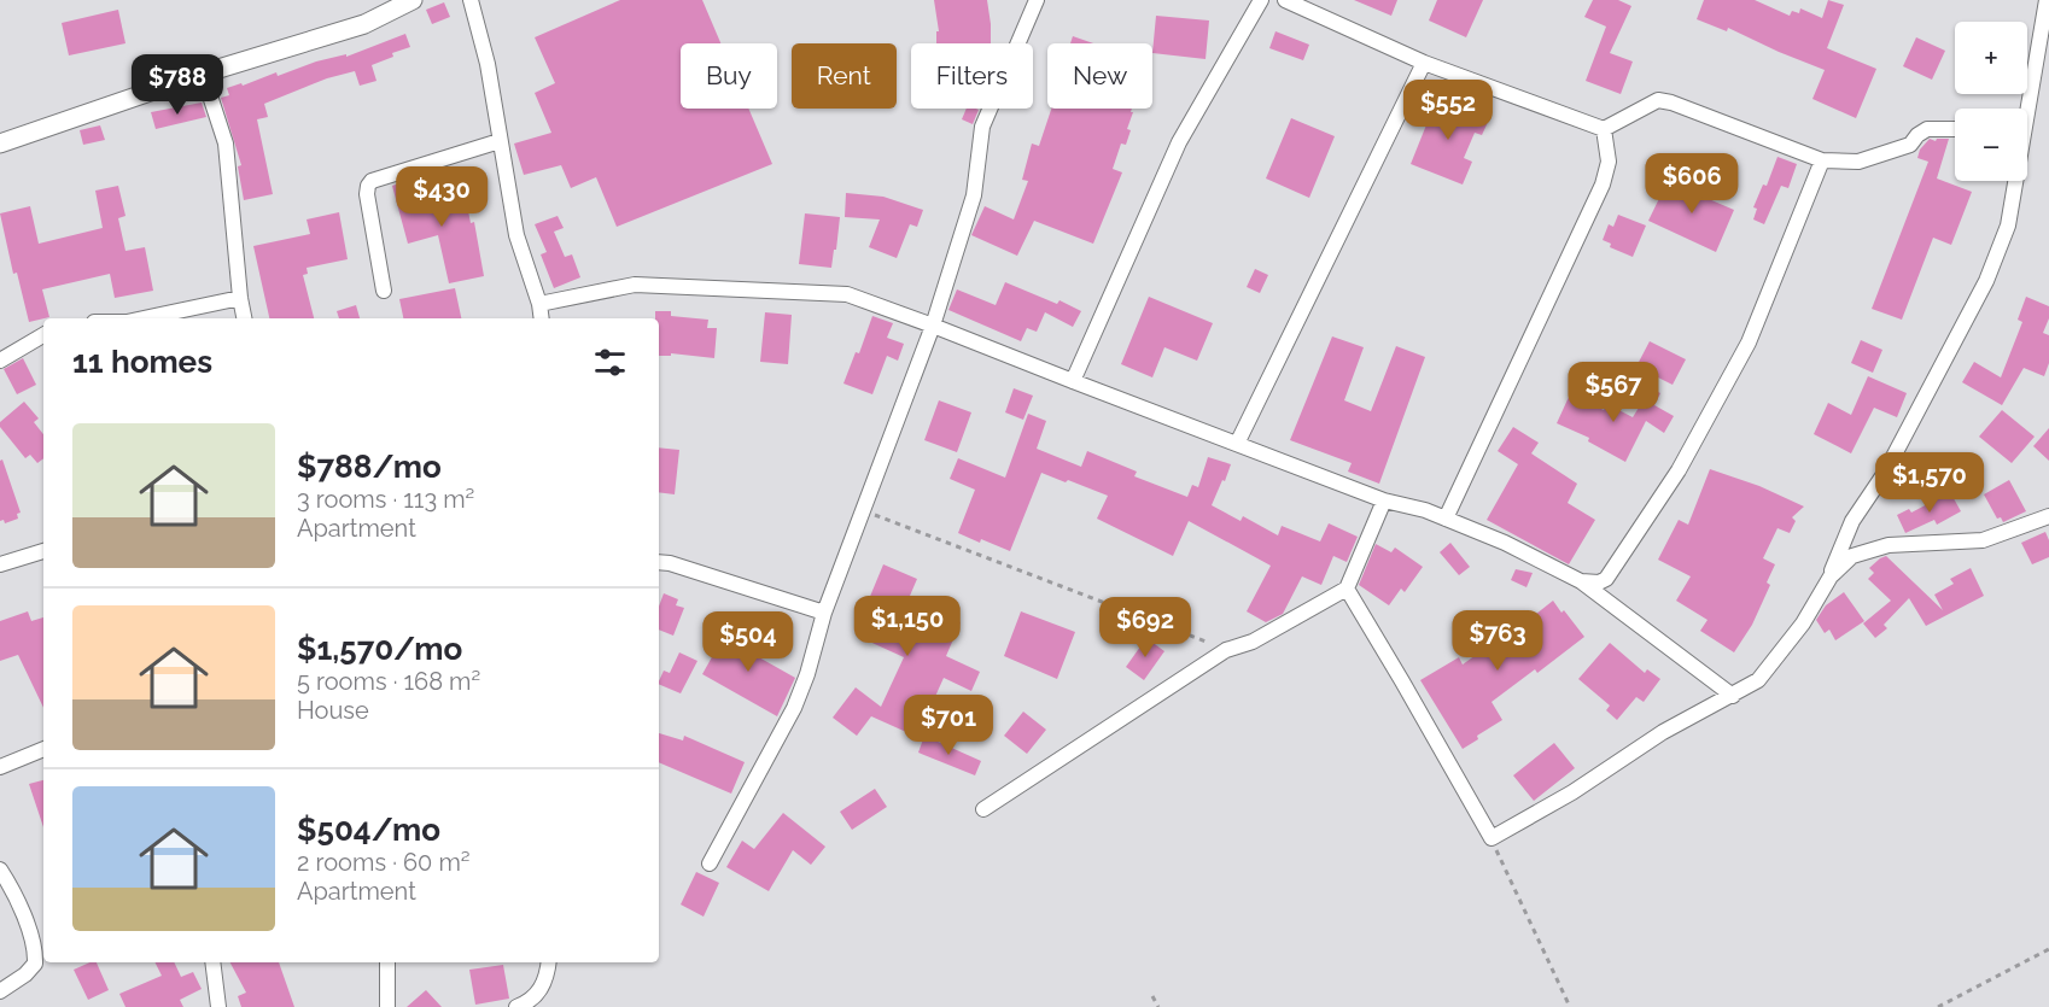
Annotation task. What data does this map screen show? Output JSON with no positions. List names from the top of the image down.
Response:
{
  "page": {
    "map_buttons": ["+", "−"],
    "chip": [
      "Buy",
      "Rent",
      "Filters",
      "New"
    ],
    "price": [
      "$788",
      "$552",
      "$606",
      "$430",
      "$567",
      "$1,570",
      "$1,150",
      "$692",
      "$763",
      "$504",
      "$701"
    ],
    "heading": "11 homes",
    "list": [
      {
        "name": "$788/mo",
        "note": "3 rooms · 113 m² · Apartment"
      },
      {
        "name": "$1,570/mo",
        "note": "5 rooms · 168 m² · House"
      },
      {
        "name": "$504/mo",
        "note": "2 rooms · 60 m² · Apartment"
      }
    ]
  }
}
